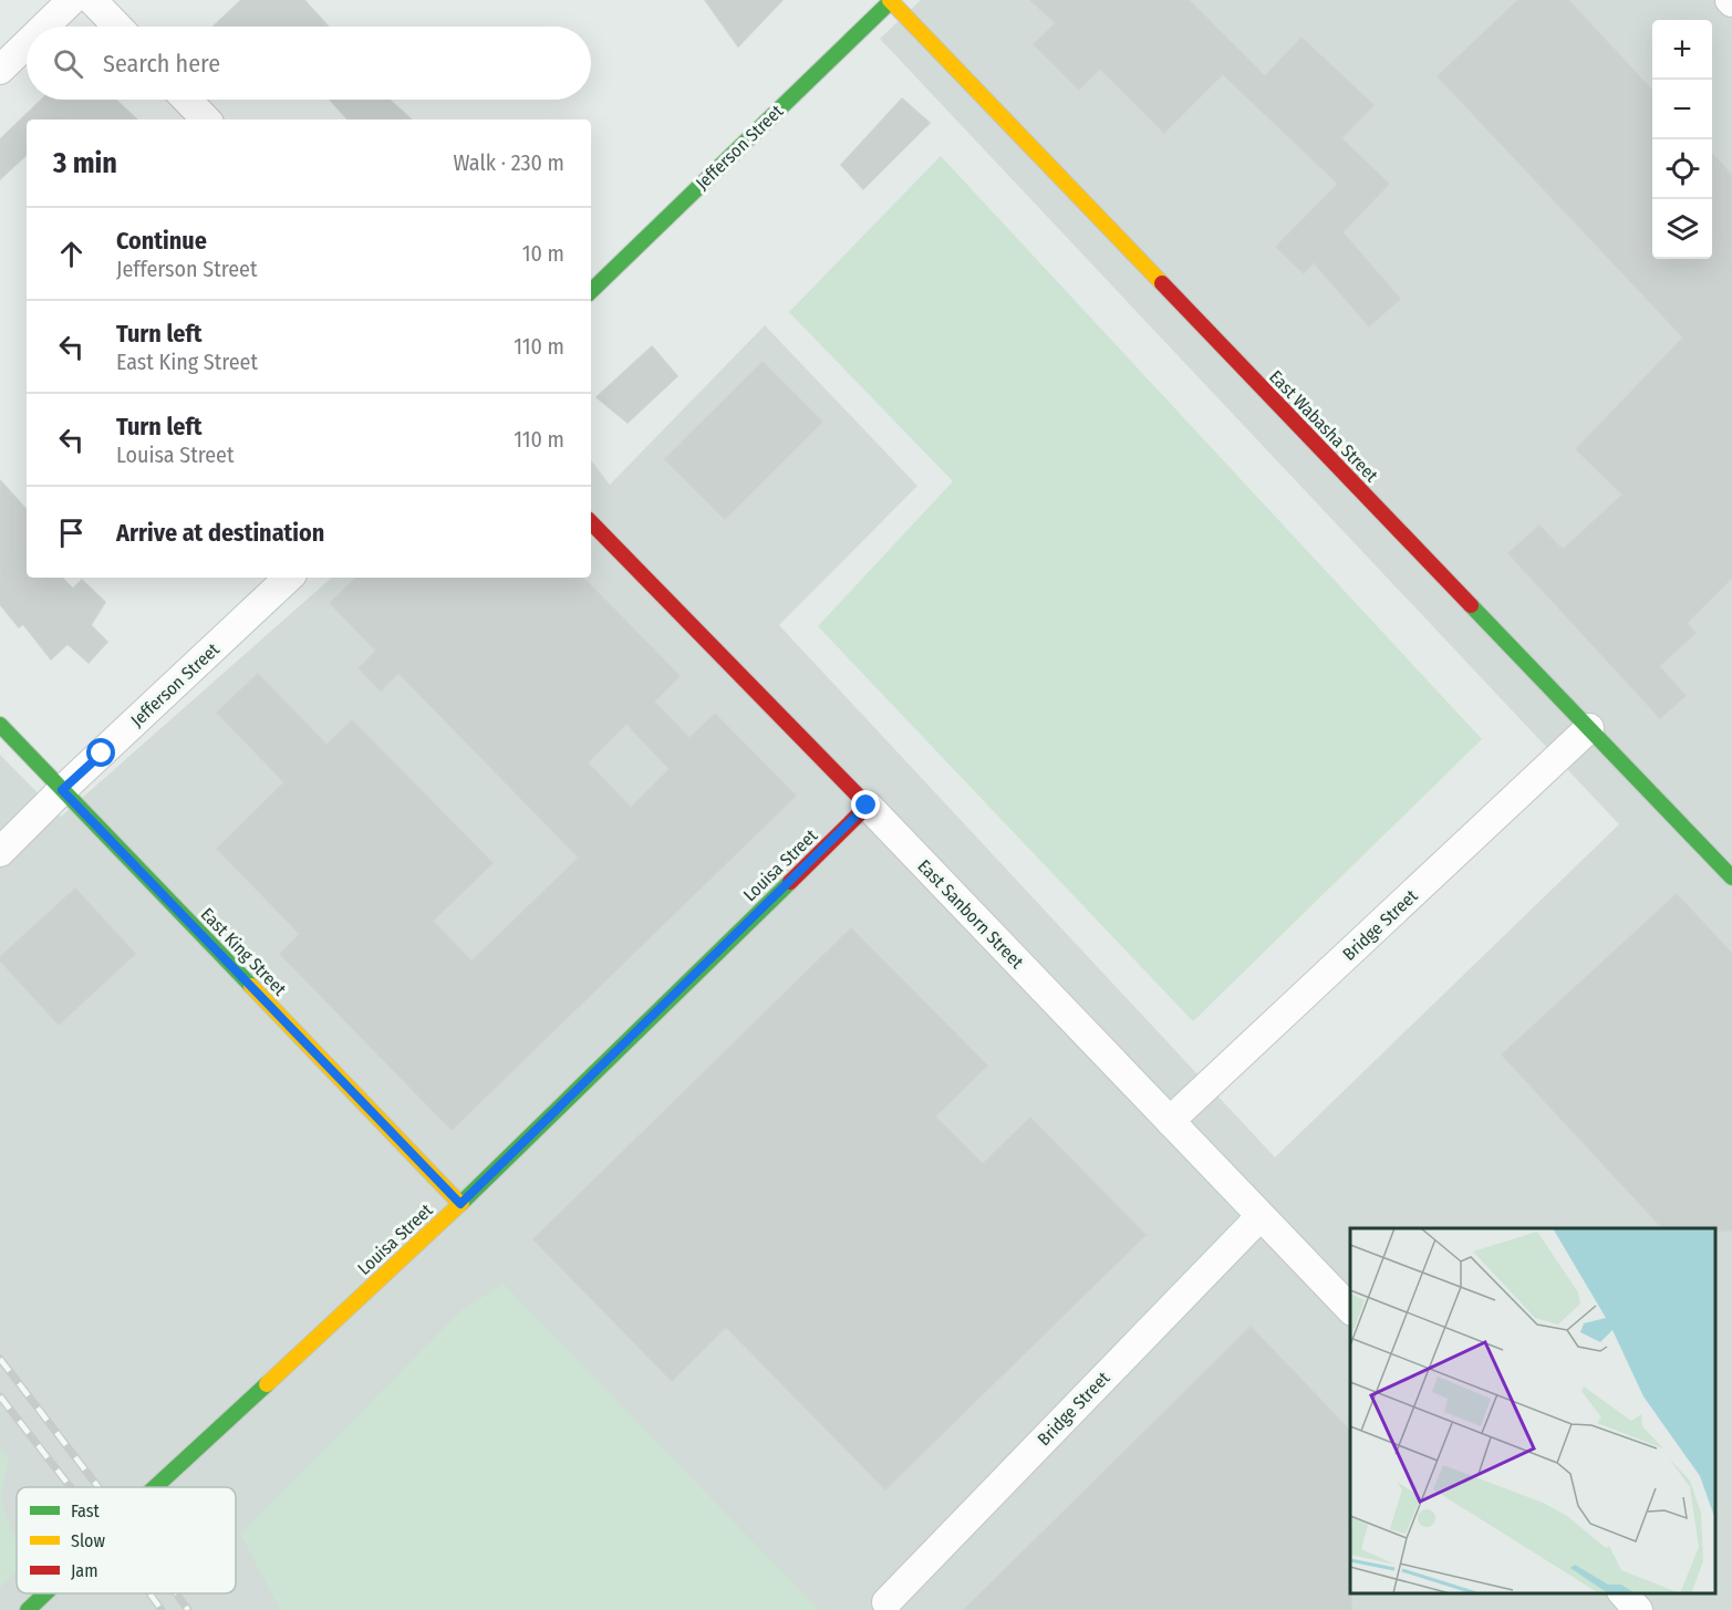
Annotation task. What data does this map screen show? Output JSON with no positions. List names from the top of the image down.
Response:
{
  "streets": {
    "street": [
      "Jefferson Street",
      "East Wabasha Street",
      "Louisa Street",
      "East Sanborn Street",
      "Bridge Street",
      "East King Street"
    ]
  },
  "crossings": [
    ["Jefferson Street", "East Wabasha Street"],
    ["Jefferson Street", "East King Street"],
    ["East Wabasha Street", "Bridge Street"],
    ["Louisa Street", "East Sanborn Street"],
    ["Louisa Street", "East King Street"],
    ["East Sanborn Street", "Bridge Street"]
  ],
  "legend": ["Fast", "Slow", "Jam"],
  "page": {
    "map_buttons": ["+", "−"],
    "search": "Search here",
    "heading": ["3 min", "Walk · 230 m"],
    "list": [
      ["Continue", "Jefferson Street", "10 m"],
      ["Turn left", "East King Street", "110 m"],
      ["Turn left", "Louisa Street", "110 m"],
      "Arrive at destination"
    ]
  }
}
